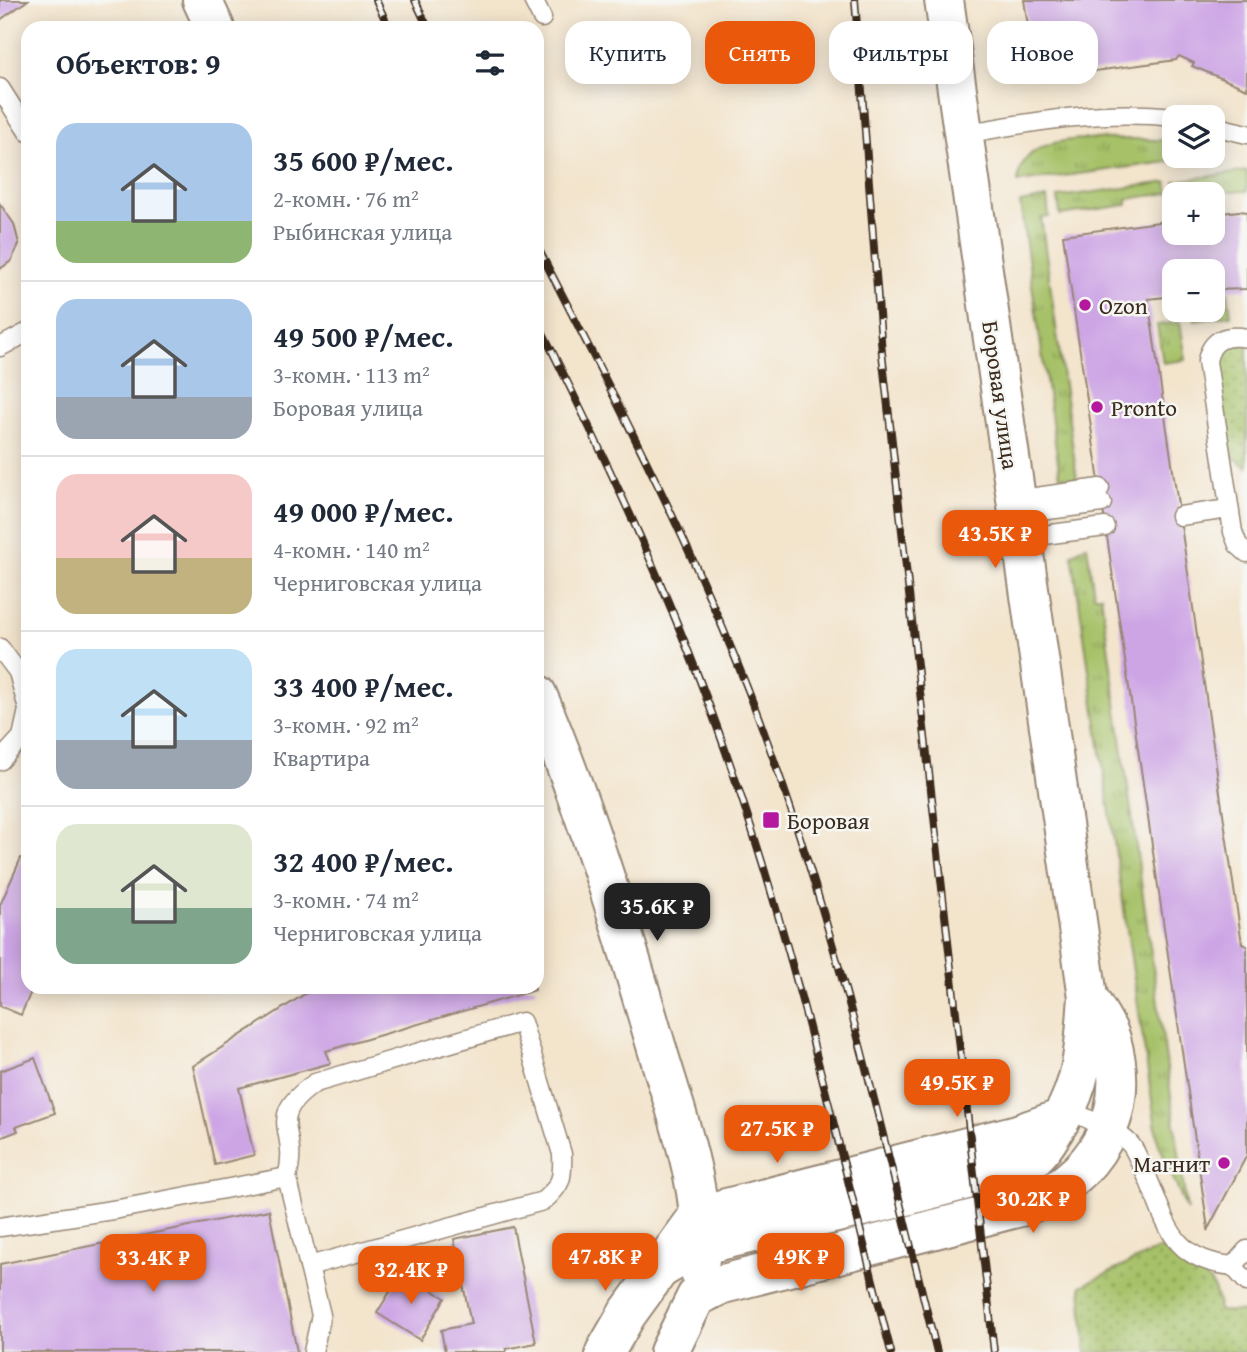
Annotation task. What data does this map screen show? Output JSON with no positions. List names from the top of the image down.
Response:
{
  "streets": {
    "street": ["Боровая улица"]
  },
  "places": {
    "other": ["Ozon", "Pronto", "Магнит"],
    "transit": ["Боровая"]
  },
  "page": {
    "chip": [
      "Купить",
      "Снять",
      "Фильтры",
      "Новое"
    ],
    "heading": "Объектов: 9",
    "map_buttons": ["+", "−"],
    "list": [
      {
        "name": "35 600 ₽/мес.",
        "note": "2-комн. · 76 m² · Рыбинская улица"
      },
      {
        "name": "49 500 ₽/мес.",
        "note": "3-комн. · 113 m² · Боровая улица"
      },
      {
        "name": "49 000 ₽/мес.",
        "note": "4-комн. · 140 m² · Черниговская улица"
      },
      {
        "name": "33 400 ₽/мес.",
        "note": "3-комн. · 92 m² · Квартира"
      },
      {
        "name": "32 400 ₽/мес.",
        "note": "3-комн. · 74 m² · Черниговская улица"
      }
    ],
    "price": [
      "43.5K ₽",
      "35.6K ₽",
      "49.5K ₽",
      "27.5K ₽",
      "30.2K ₽",
      "47.8K ₽",
      "49K ₽",
      "33.4K ₽",
      "32.4K ₽"
    ]
  }
}
